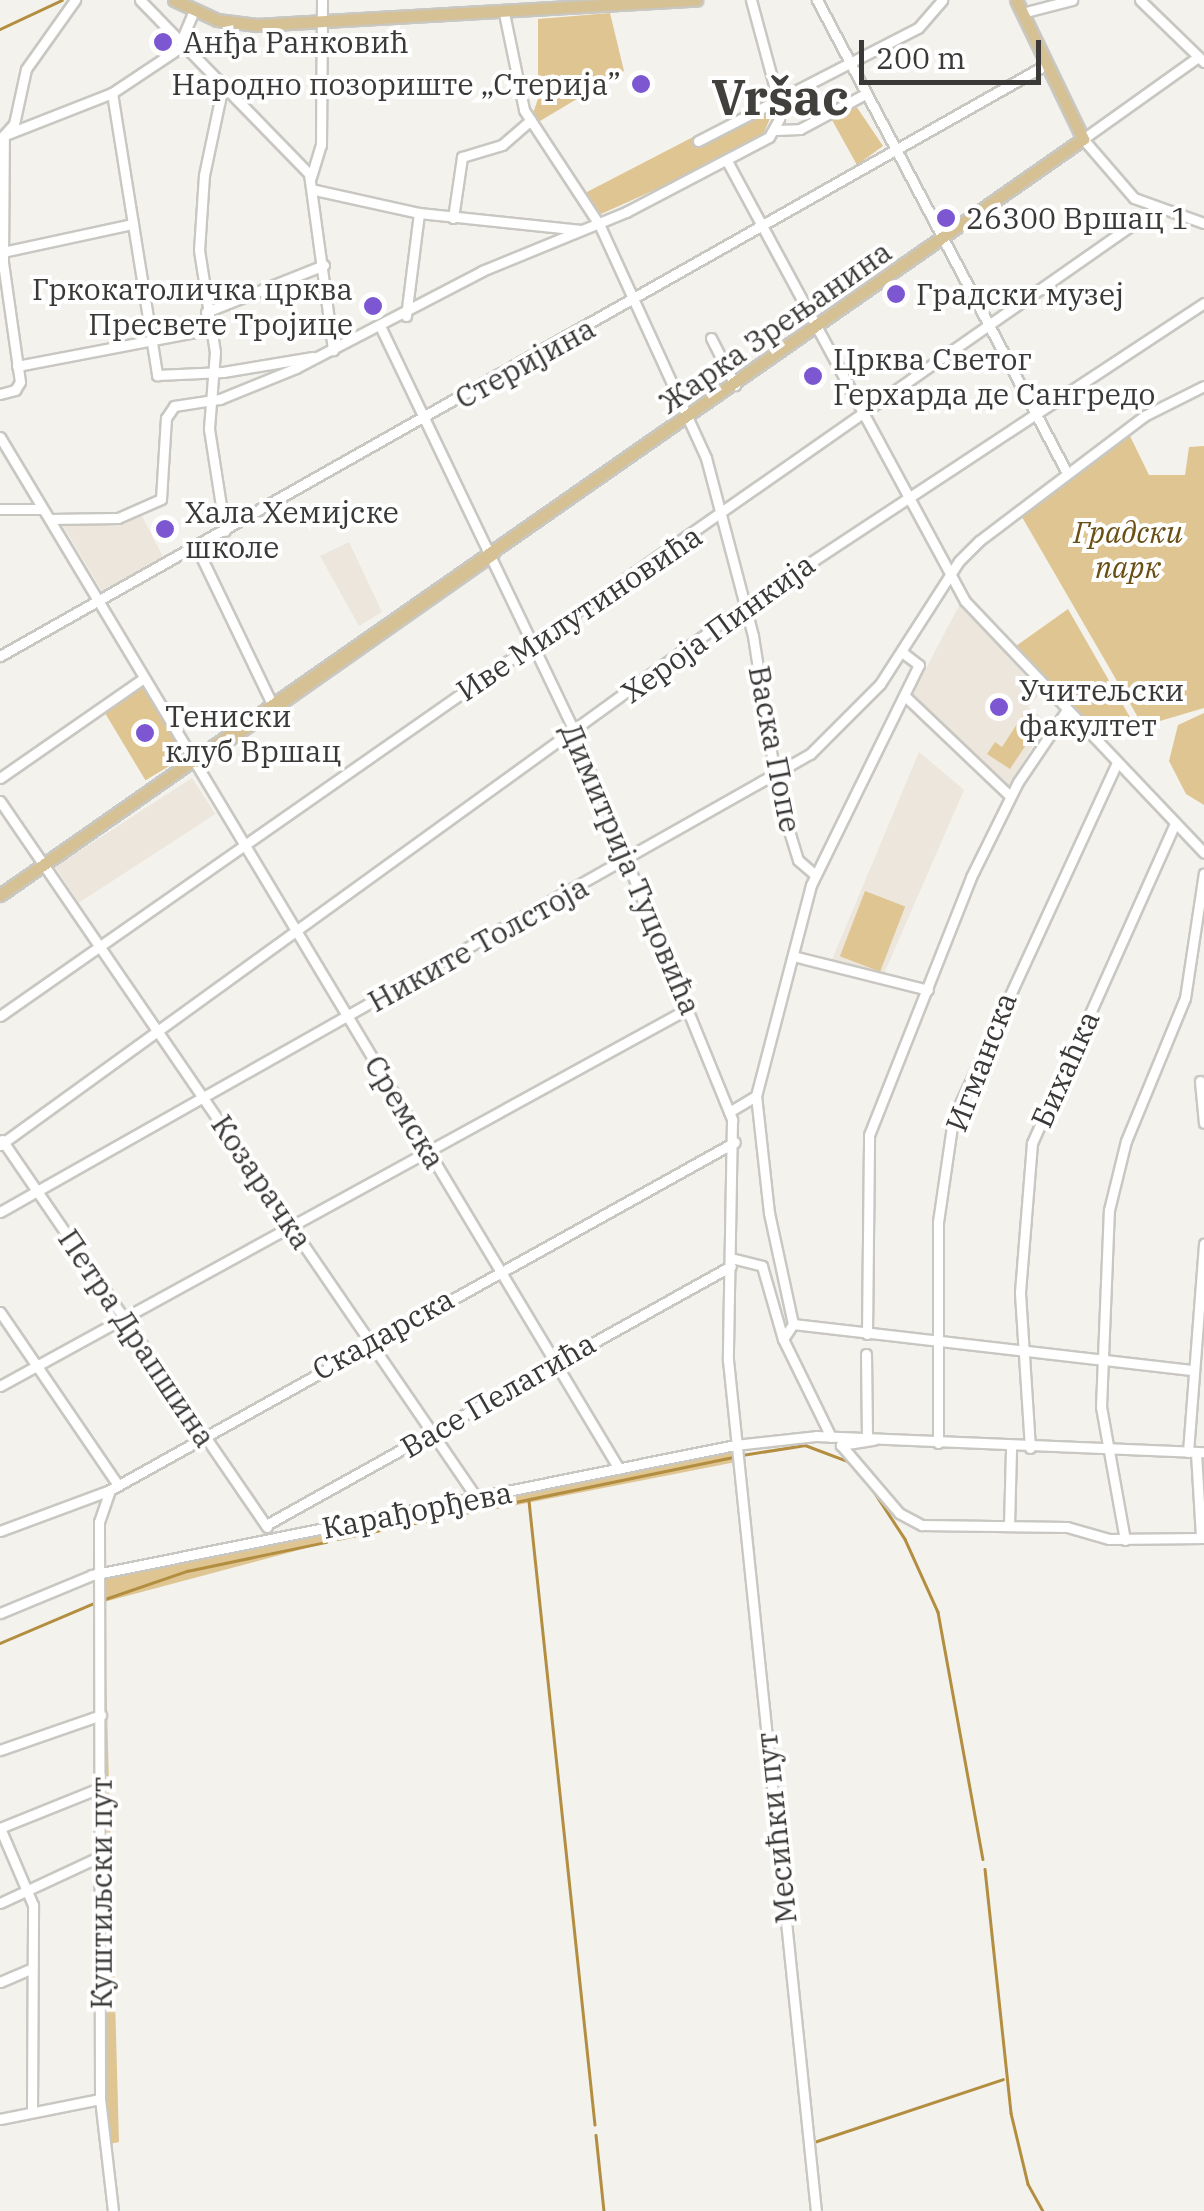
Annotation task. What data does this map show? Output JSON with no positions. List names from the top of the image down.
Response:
{
  "streets": {
    "main road": ["Жарка Зрењанина"],
    "street": [
      "Стеријина",
      "Иве Милутиновића",
      "Хероја Пинкија",
      "Васка Попе",
      "Димитрија Туцовића",
      "Никите Толстоја",
      "Игманска",
      "Бихаћка",
      "Сремска",
      "Козарачка",
      "Скадарска",
      "Петра Драпшина",
      "Васе Пелагића",
      "Карађорђева",
      "Месићки пут",
      "Куштиљски пут"
    ]
  },
  "crossings": [
    ["Жарка Зрењанина", "Васка Попе"],
    ["Жарка Зрењанина", "Димитрија Туцовића"],
    ["Жарка Зрењанина", "Сремска"],
    ["Жарка Зрењанина", "Козарачка"],
    ["Стеријина", "Васка Попе"],
    ["Стеријина", "Димитрија Туцовића"],
    ["Стеријина", "Сремска"],
    ["Иве Милутиновића", "Васка Попе"],
    ["Иве Милутиновића", "Димитрија Туцовића"],
    ["Иве Милутиновића", "Сремска"],
    ["Иве Милутиновића", "Козарачка"],
    ["Хероја Пинкија", "Васка Попе"],
    ["Хероја Пинкија", "Димитрија Туцовића"],
    ["Хероја Пинкија", "Сремска"],
    ["Хероја Пинкија", "Козарачка"],
    ["Хероја Пинкија", "Петра Драпшина"],
    ["Васка Попе", "Никите Толстоја"],
    ["Димитрија Туцовића", "Никите Толстоја"],
    ["Димитрија Туцовића", "Скадарска"],
    ["Димитрија Туцовића", "Васе Пелагића"],
    ["Димитрија Туцовића", "Карађорђева"],
    ["Димитрија Туцовића", "Месићки пут"],
    ["Никите Толстоја", "Сремска"],
    ["Никите Толстоја", "Козарачка"],
    ["Никите Толстоја", "Петра Драпшина"],
    ["Игманска", "Карађорђева"],
    ["Бихаћка", "Карађорђева"],
    ["Сремска", "Скадарска"],
    ["Сремска", "Васе Пелагића"],
    ["Сремска", "Карађорђева"],
    ["Козарачка", "Скадарска"],
    ["Козарачка", "Васе Пелагића"],
    ["Козарачка", "Карађорђева"],
    ["Скадарска", "Петра Драпшина"],
    ["Петра Драпшина", "Васе Пелагића"],
    ["Петра Драпшина", "Карађорђева"],
    ["Карађорђева", "Месићки пут"],
    ["Карађорђева", "Куштиљски пут"]
  ],
  "districts": ["Vršac"],
  "parks": ["Градски парк"],
  "places": [
    "Анђа Ранковић",
    "Народно позориште „Стерија”",
    "26300 Вршац 1",
    "Градски музеј",
    "Гркокатоличка црква Пресвете Тројице",
    "Црква Светог Герхарда де Сангредо",
    "Хала Хемијске школе",
    "Учитељски факултет",
    "Тениски клуб Вршац"
  ],
  "scale_bar": "200 m"
}
